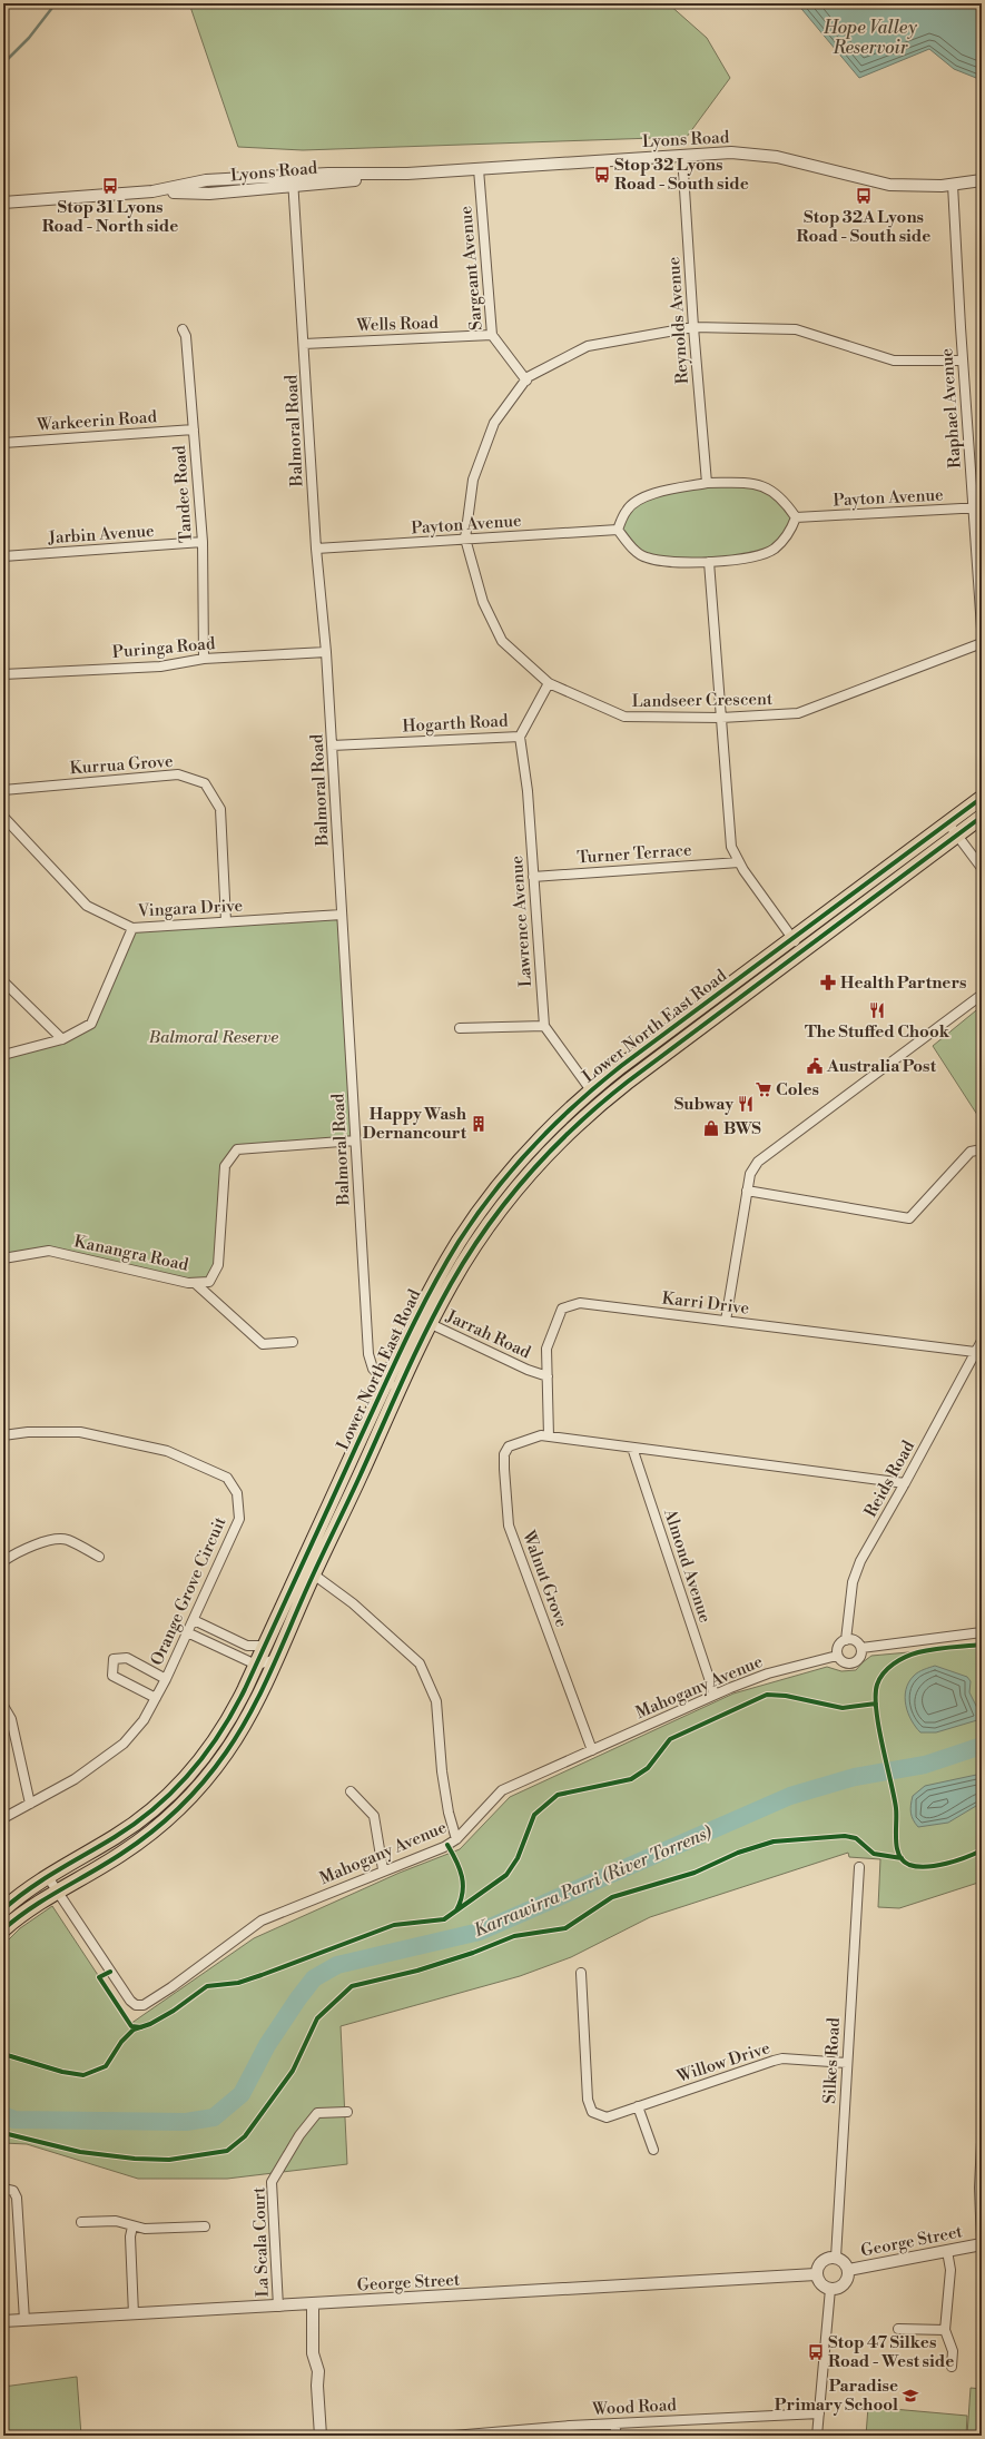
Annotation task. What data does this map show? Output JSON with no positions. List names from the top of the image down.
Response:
{
  "streets": {
    "main road": ["Lower North East Road"],
    "street": [
      "Lyons Road",
      "Sargeant Avenue",
      "Reynolds Avenue",
      "Wells Road",
      "Raphael Avenue",
      "Warkeerin Road",
      "Balmoral Road",
      "Tandee Road",
      "Payton Avenue",
      "Jarbin Avenue",
      "Puringa Road",
      "Landseer Crescent",
      "Hogarth Road",
      "Kurrua Grove",
      "Turner Terrace",
      "Vingara Drive",
      "Lawrence Avenue",
      "Kanangra Road",
      "Karri Drive",
      "Jarrah Road",
      "Reids Road",
      "Almond Avenue",
      "Walnut Grove",
      "Orange Grove Circuit",
      "Mahogany Avenue",
      "Silkes Road",
      "Willow Drive",
      "George Street",
      "La Scala Court",
      "Wood Road"
    ]
  },
  "crossings": [
    ["Lyons Road", "Sargeant Avenue"],
    ["Lyons Road", "Reynolds Avenue"],
    ["Lyons Road", "Raphael Avenue"],
    ["Lyons Road", "Balmoral Road"],
    ["Sargeant Avenue", "Wells Road"],
    ["Sargeant Avenue", "Landseer Crescent"],
    ["Reynolds Avenue", "Landseer Crescent"],
    ["Wells Road", "Balmoral Road"],
    ["Raphael Avenue", "Payton Avenue"],
    ["Raphael Avenue", "Landseer Crescent"],
    ["Warkeerin Road", "Tandee Road"],
    ["Balmoral Road", "Payton Avenue"],
    ["Balmoral Road", "Puringa Road"],
    ["Balmoral Road", "Hogarth Road"],
    ["Balmoral Road", "Vingara Drive"],
    ["Balmoral Road", "Lower North East Road"],
    ["Balmoral Road", "Kanangra Road"],
    ["Tandee Road", "Jarbin Avenue"],
    ["Tandee Road", "Puringa Road"],
    ["Payton Avenue", "Landseer Crescent"],
    ["Landseer Crescent", "Hogarth Road"],
    ["Hogarth Road", "Lawrence Avenue"],
    ["Kurrua Grove", "Vingara Drive"],
    ["Turner Terrace", "Lawrence Avenue"],
    ["Lower North East Road", "Jarrah Road"],
    ["Lower North East Road", "Mahogany Avenue"],
    ["Karri Drive", "Jarrah Road"],
    ["Karri Drive", "Reids Road"],
    ["Karri Drive", "Walnut Grove"],
    ["Reids Road", "Mahogany Avenue"],
    ["Almond Avenue", "Mahogany Avenue"],
    ["Walnut Grove", "Mahogany Avenue"],
    ["Silkes Road", "Willow Drive"],
    ["Silkes Road", "George Street"],
    ["George Street", "La Scala Court"]
  ],
  "water": ["Hope Valley Reservoir", "Karrawirra Parri (River Torrens)"],
  "parks": ["Balmoral Reserve"],
  "places": {
    "bus stop": [
      "Stop 32 Lyons Road - South side",
      "Stop 31 Lyons Road - North side",
      "Stop 32A Lyons Road - South side",
      "Stop 47 Silkes Road - West side"
    ],
    "pharmacy": ["Health Partners"],
    "restaurant": ["The Stuffed Chook", "Subway"],
    "public building": ["Australia Post"],
    "supermarket": ["Coles"],
    "building": ["Happy Wash Dernancourt"],
    "shop": ["BWS"],
    "school or university": ["Paradise Primary School"]
  }
}
